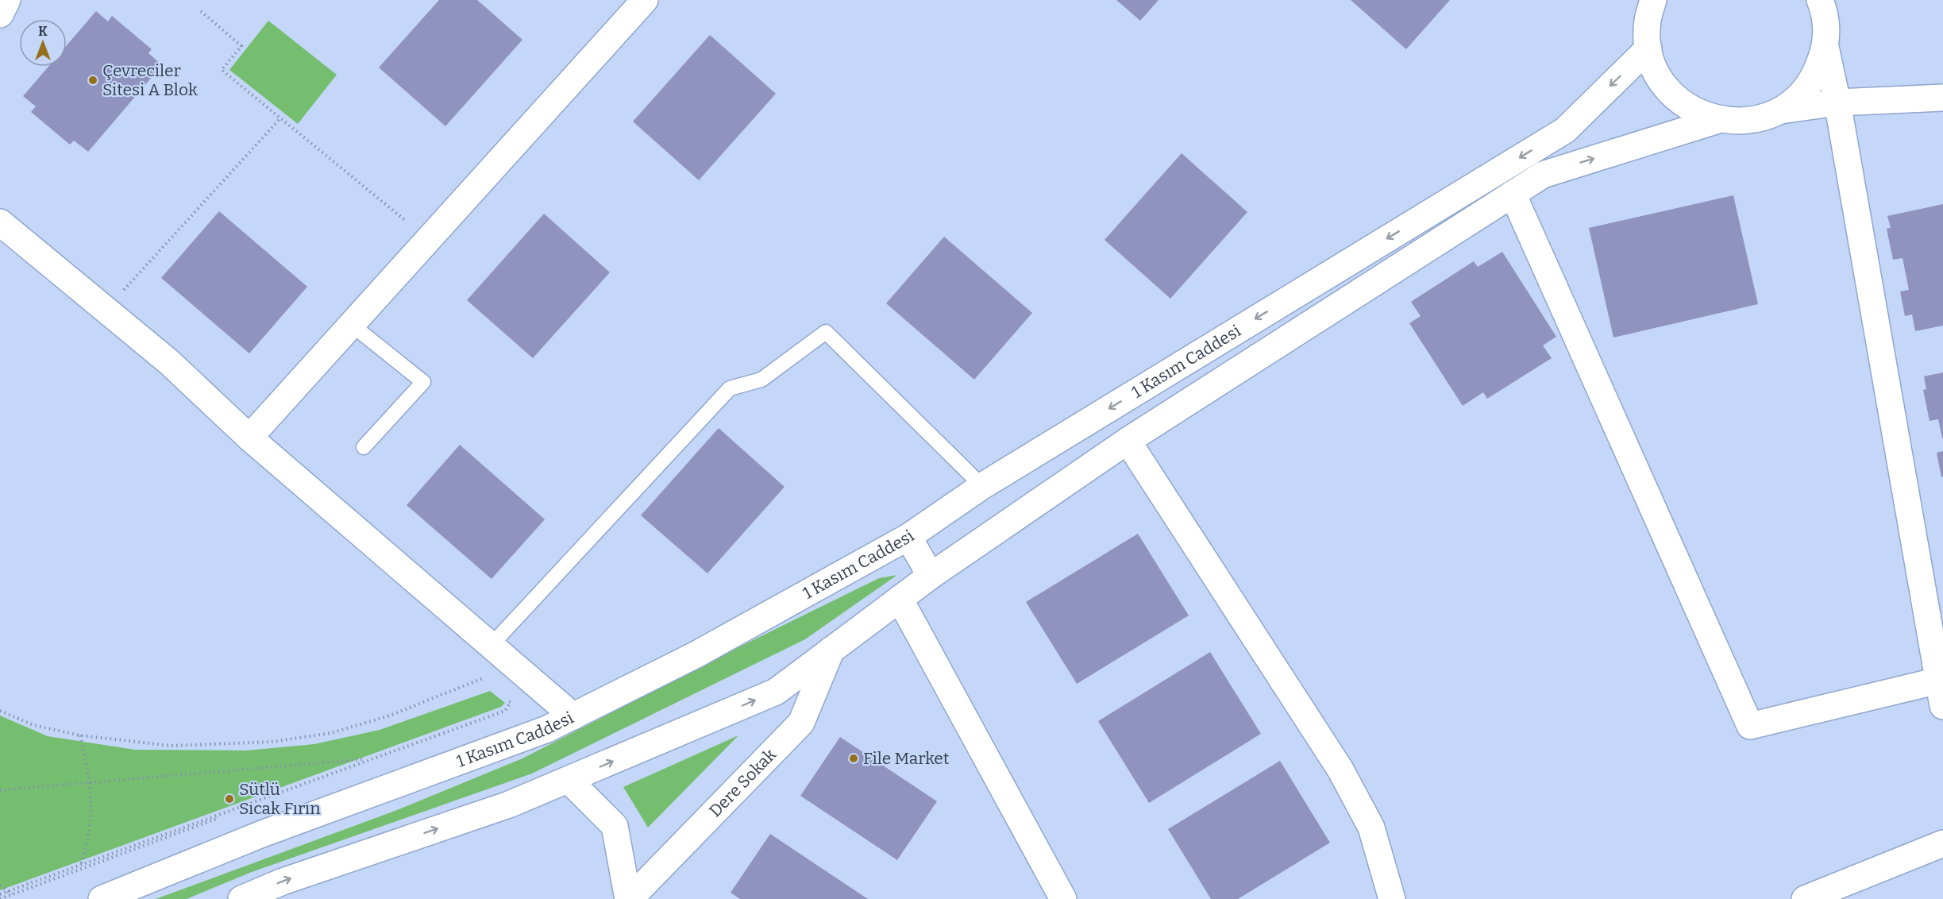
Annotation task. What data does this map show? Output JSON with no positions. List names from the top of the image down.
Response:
{
  "streets": {
    "street": ["1 Kasım Caddesi", "Dere Sokak"]
  },
  "crossings": [
    ["1 Kasım Caddesi", "Dere Sokak"]
  ],
  "places": ["Çevreciler Sitesi A Blok", "File Market", "Sütlü Sıcak Fırın"],
  "north": "top"
}
